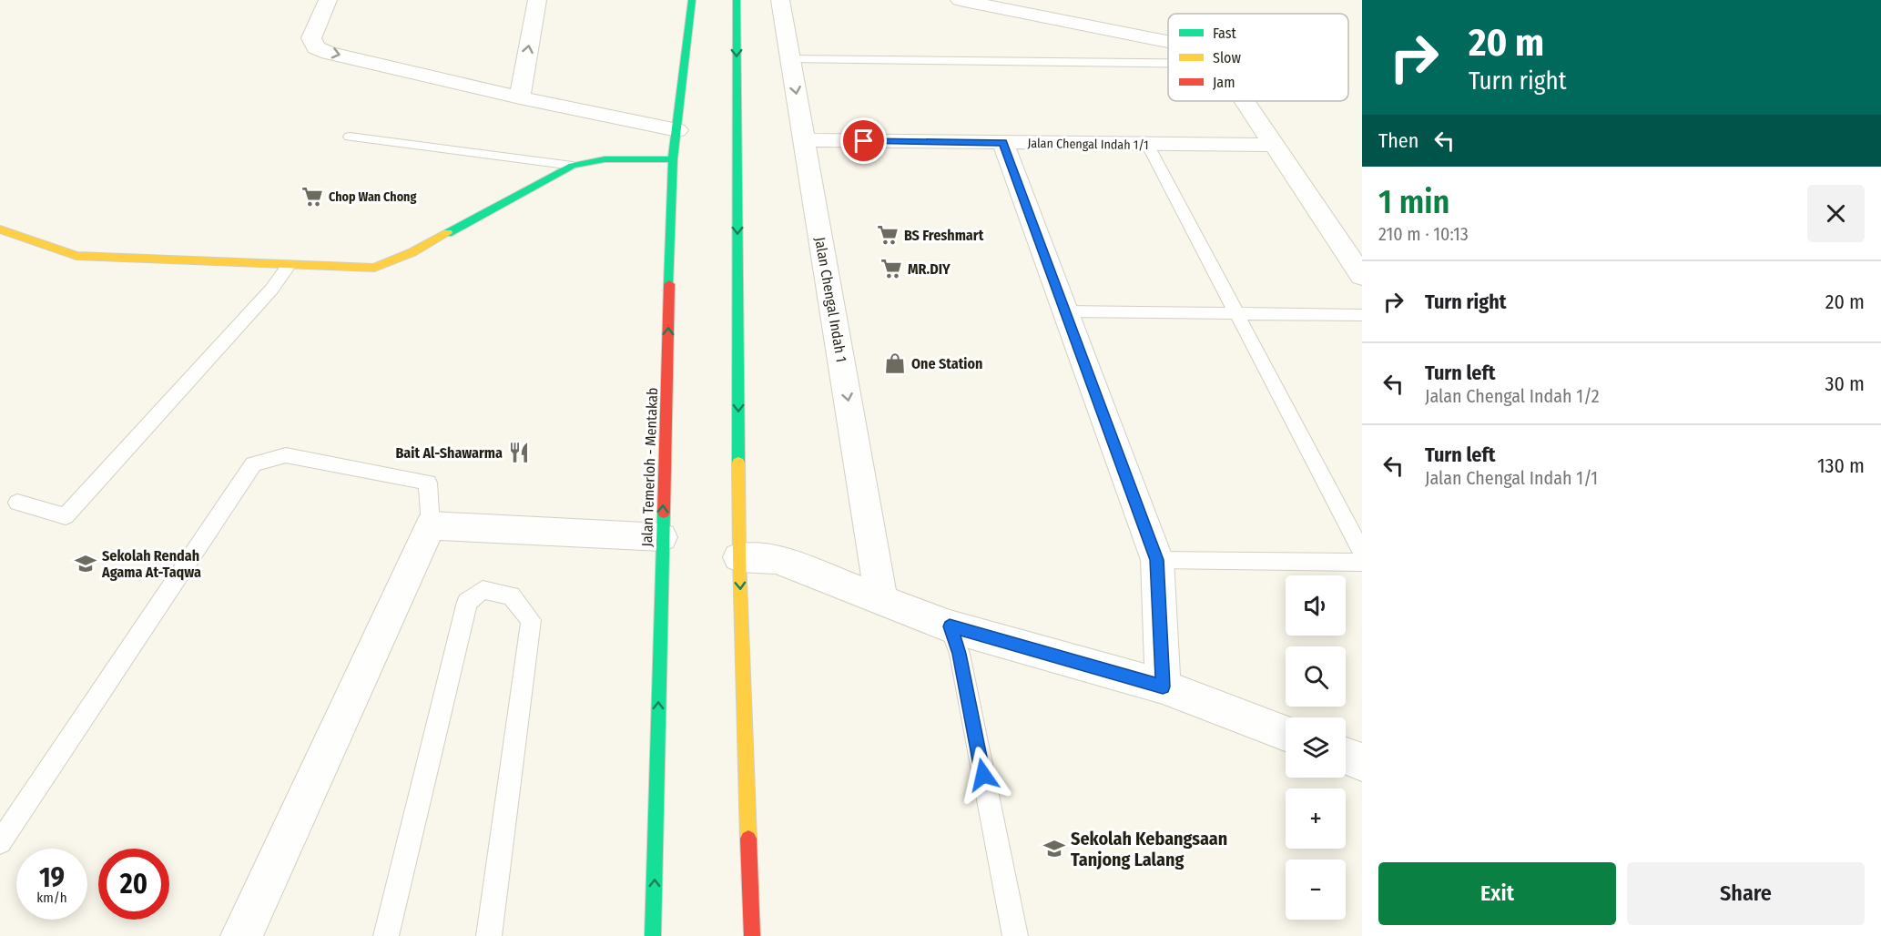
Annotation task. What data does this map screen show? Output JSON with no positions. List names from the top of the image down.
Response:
{
  "streets": {
    "main road": ["Jalan Temerloh - Mentakab"],
    "street": ["Jalan Chengal Indah 1/1", "Jalan Chengal Indah 1"]
  },
  "crossings": [
    ["Jalan Chengal Indah 1/1", "Jalan Chengal Indah 1"]
  ],
  "places": {
    "supermarket": ["Chop Wan Chong", "BS Freshmart", "MR.DIY"],
    "shop": ["One Station"],
    "restaurant": ["Bait Al-Shawarma"],
    "school or university": ["Sekolah Rendah Agama At-Taqwa", "Sekolah Kebangsaan Tanjong Lalang"]
  },
  "legend": ["Fast", "Slow", "Jam"],
  "page": {
    "turn": ["20 m", "Turn right"],
    "then": "Then",
    "heading": ["1 min", "210 m · 10:13"],
    "list": [
      {
        "name": "Turn right",
        "value": "20 m"
      },
      {
        "name": "Turn left",
        "note": "Jalan Chengal Indah 1/2",
        "value": "30 m"
      },
      {
        "name": "Turn left",
        "note": "Jalan Chengal Indah 1/1",
        "value": "130 m"
      }
    ],
    "map_buttons": ["+", "−"],
    "speed": "19 km/h",
    "limit": "20",
    "buttons": ["Exit", "Share"]
  }
}
